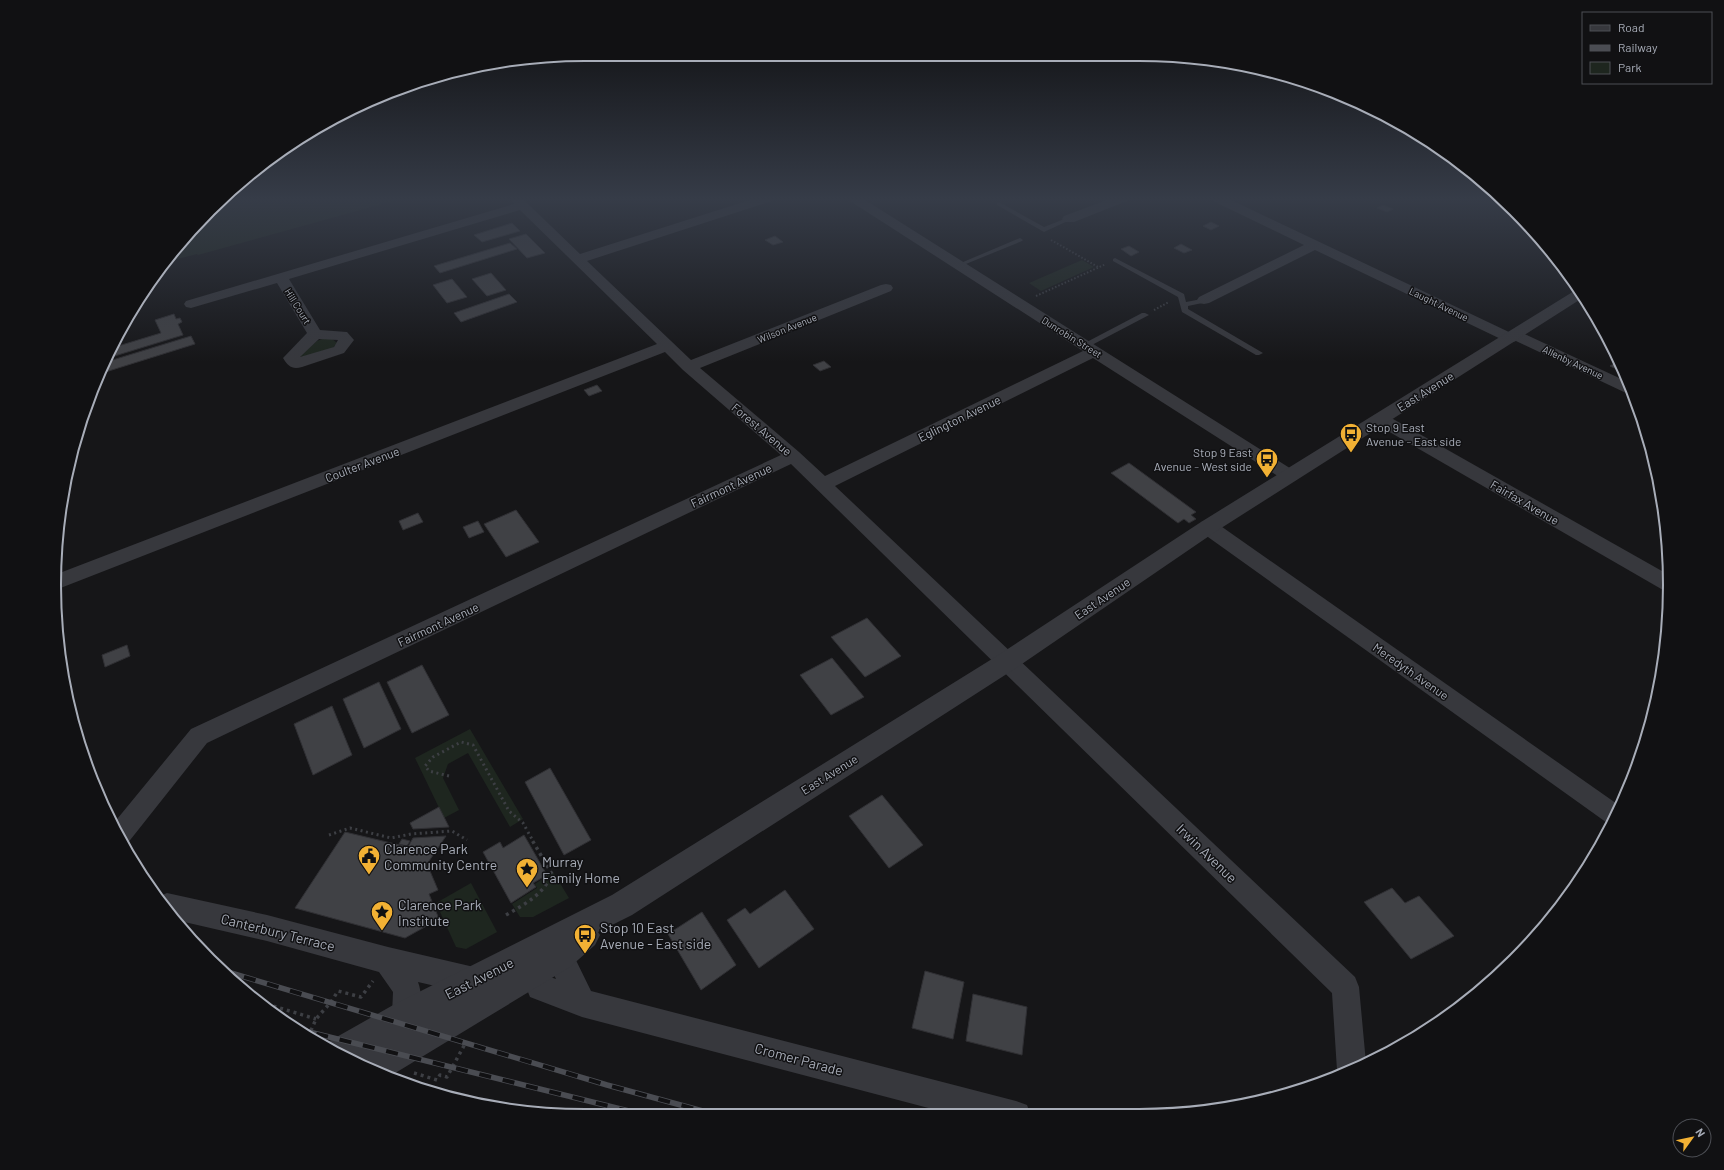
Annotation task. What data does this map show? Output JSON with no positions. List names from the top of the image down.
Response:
{
  "streets": {
    "street": [
      "Laught Avenue",
      "Hill Court",
      "Wilson Avenue",
      "Dunrobin Street",
      "Allenby Avenue",
      "East Avenue",
      "Eglington Avenue",
      "Forest Avenue",
      "Coulter Avenue",
      "Fairmont Avenue",
      "Fairfax Avenue",
      "Meredyth Avenue",
      "Irwin Avenue",
      "Canterbury Terrace",
      "Cromer Parade"
    ]
  },
  "crossings": [
    ["Laught Avenue", "Allenby Avenue"],
    ["Laught Avenue", "East Avenue"],
    ["Wilson Avenue", "Forest Avenue"],
    ["Dunrobin Street", "East Avenue"],
    ["Dunrobin Street", "Eglington Avenue"],
    ["Allenby Avenue", "East Avenue"],
    ["East Avenue", "Forest Avenue"],
    ["East Avenue", "Fairfax Avenue"],
    ["East Avenue", "Meredyth Avenue"],
    ["East Avenue", "Irwin Avenue"],
    ["East Avenue", "Canterbury Terrace"],
    ["East Avenue", "Cromer Parade"],
    ["Eglington Avenue", "Forest Avenue"],
    ["Forest Avenue", "Coulter Avenue"],
    ["Forest Avenue", "Fairmont Avenue"],
    ["Forest Avenue", "Irwin Avenue"]
  ],
  "places": {
    "bus stop": ["Stop 9 East Avenue - East side", "Stop 9 East Avenue - West side", "Stop 10 East Avenue - East side"],
    "public building": ["Clarence Park Community Centre"],
    "place": ["Murray Family Home", "Clarence Park Institute"]
  },
  "legend": ["Road", "Railway", "Park"],
  "north": "top right"
}
